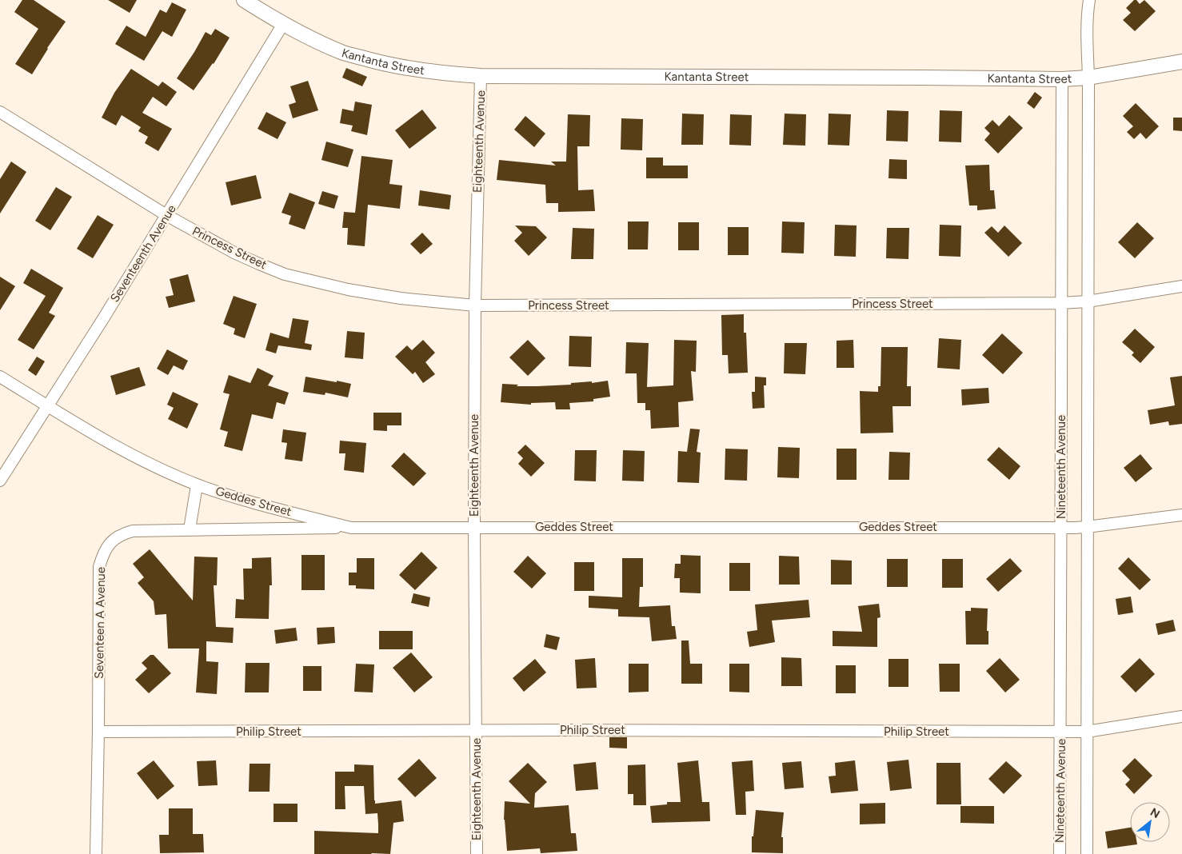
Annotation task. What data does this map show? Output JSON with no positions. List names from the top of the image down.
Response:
{
  "streets": {
    "street": [
      "Kantanta Street",
      "Eighteenth Avenue",
      "Princess Street",
      "Seventeenth Avenue",
      "Nineteenth Avenue",
      "Geddes Street",
      "Seventeen A Avenue",
      "Philip Street"
    ]
  },
  "crossings": [
    ["Kantanta Street", "Eighteenth Avenue"],
    ["Kantanta Street", "Seventeenth Avenue"],
    ["Kantanta Street", "Nineteenth Avenue"],
    ["Eighteenth Avenue", "Princess Street"],
    ["Eighteenth Avenue", "Geddes Street"],
    ["Eighteenth Avenue", "Philip Street"],
    ["Princess Street", "Seventeenth Avenue"],
    ["Princess Street", "Nineteenth Avenue"],
    ["Seventeenth Avenue", "Geddes Street"],
    ["Nineteenth Avenue", "Geddes Street"],
    ["Nineteenth Avenue", "Philip Street"],
    ["Geddes Street", "Seventeen A Avenue"],
    ["Seventeen A Avenue", "Philip Street"]
  ],
  "north": "top right"
}
